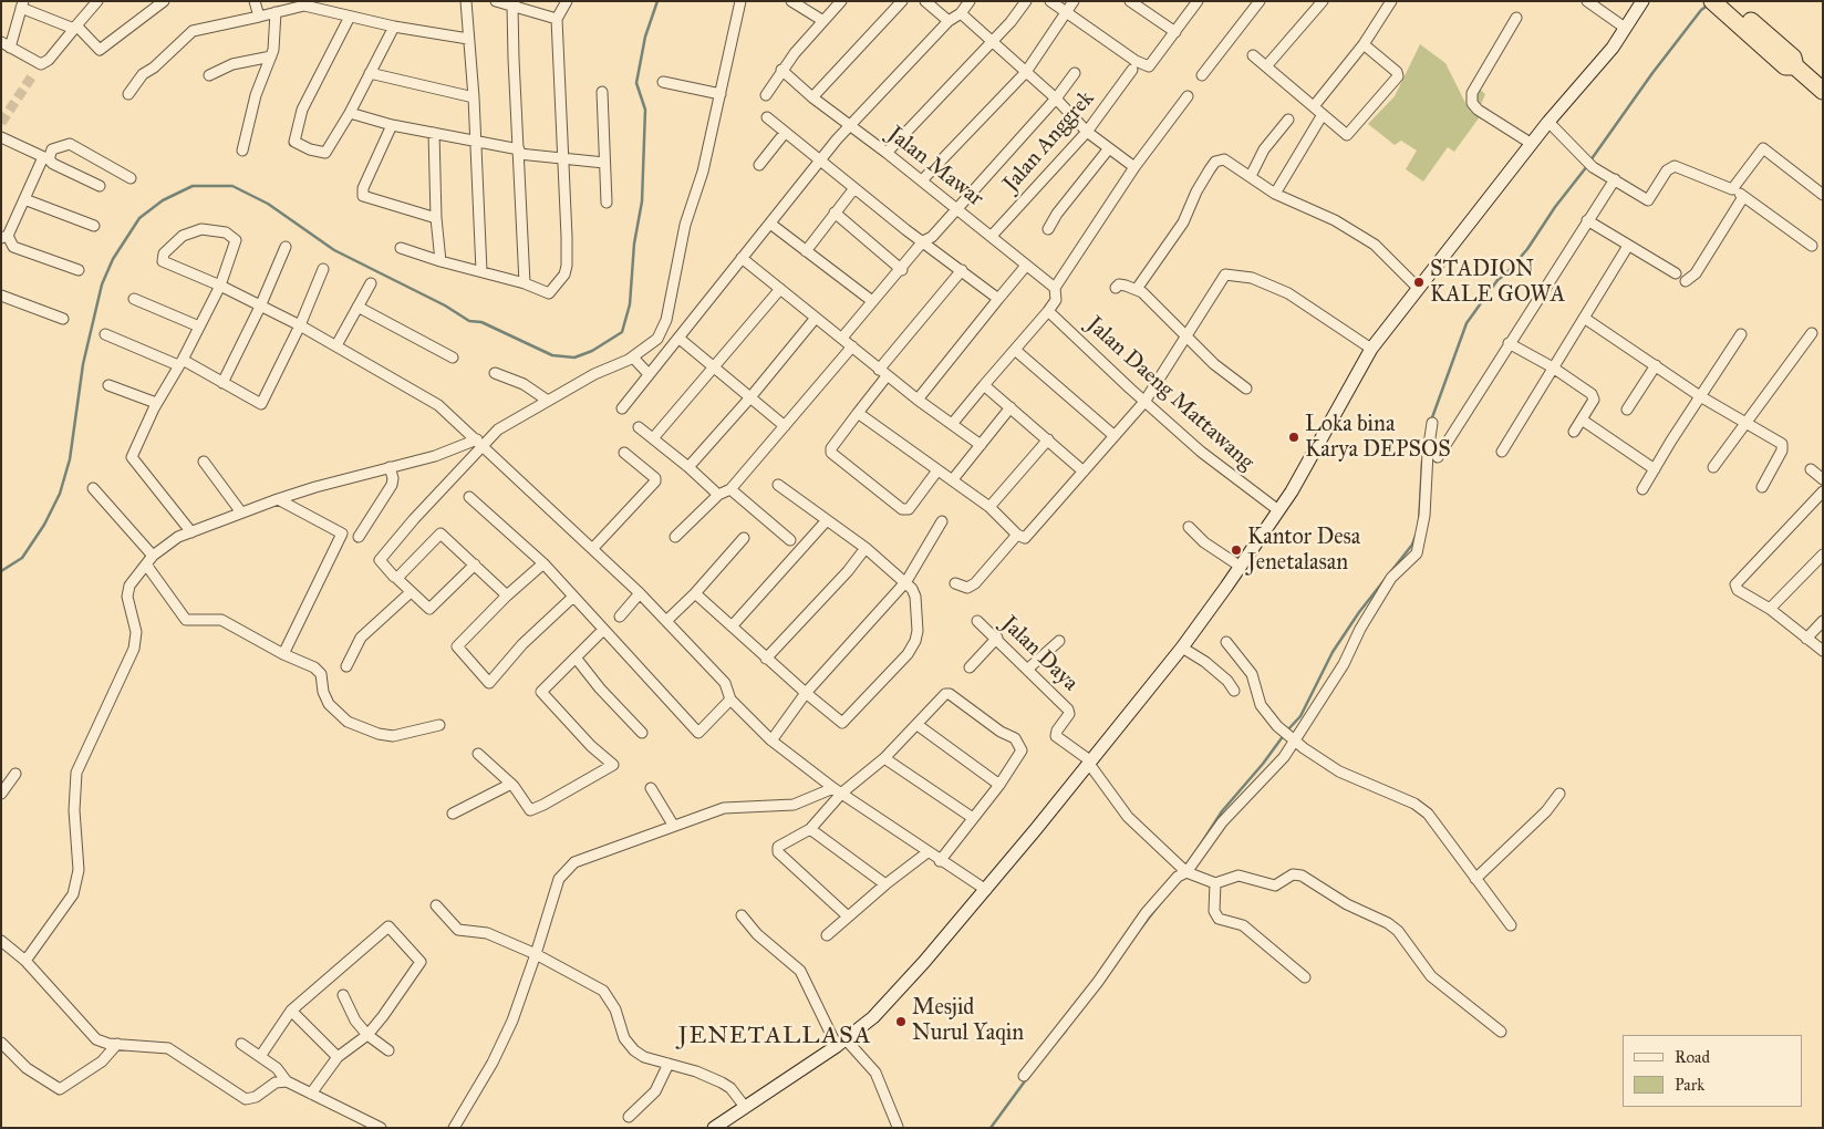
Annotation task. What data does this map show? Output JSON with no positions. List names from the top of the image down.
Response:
{
  "streets": {
    "street": [
      "Jalan Anggrek",
      "Jalan Mawar",
      "Jalan Daeng Mattawang",
      "Jalan Daya"
    ]
  },
  "crossings": [
    ["Jalan Anggrek", "Jalan Mawar"]
  ],
  "districts": ["JENETALLASA"],
  "places": [
    "STADION KALE GOWA",
    "Loka bina Karya DEPSOS",
    "Kantor Desa Jenetalasan",
    "Mesjid Nurul Yaqin"
  ],
  "legend": ["Road", "Park"]
}
